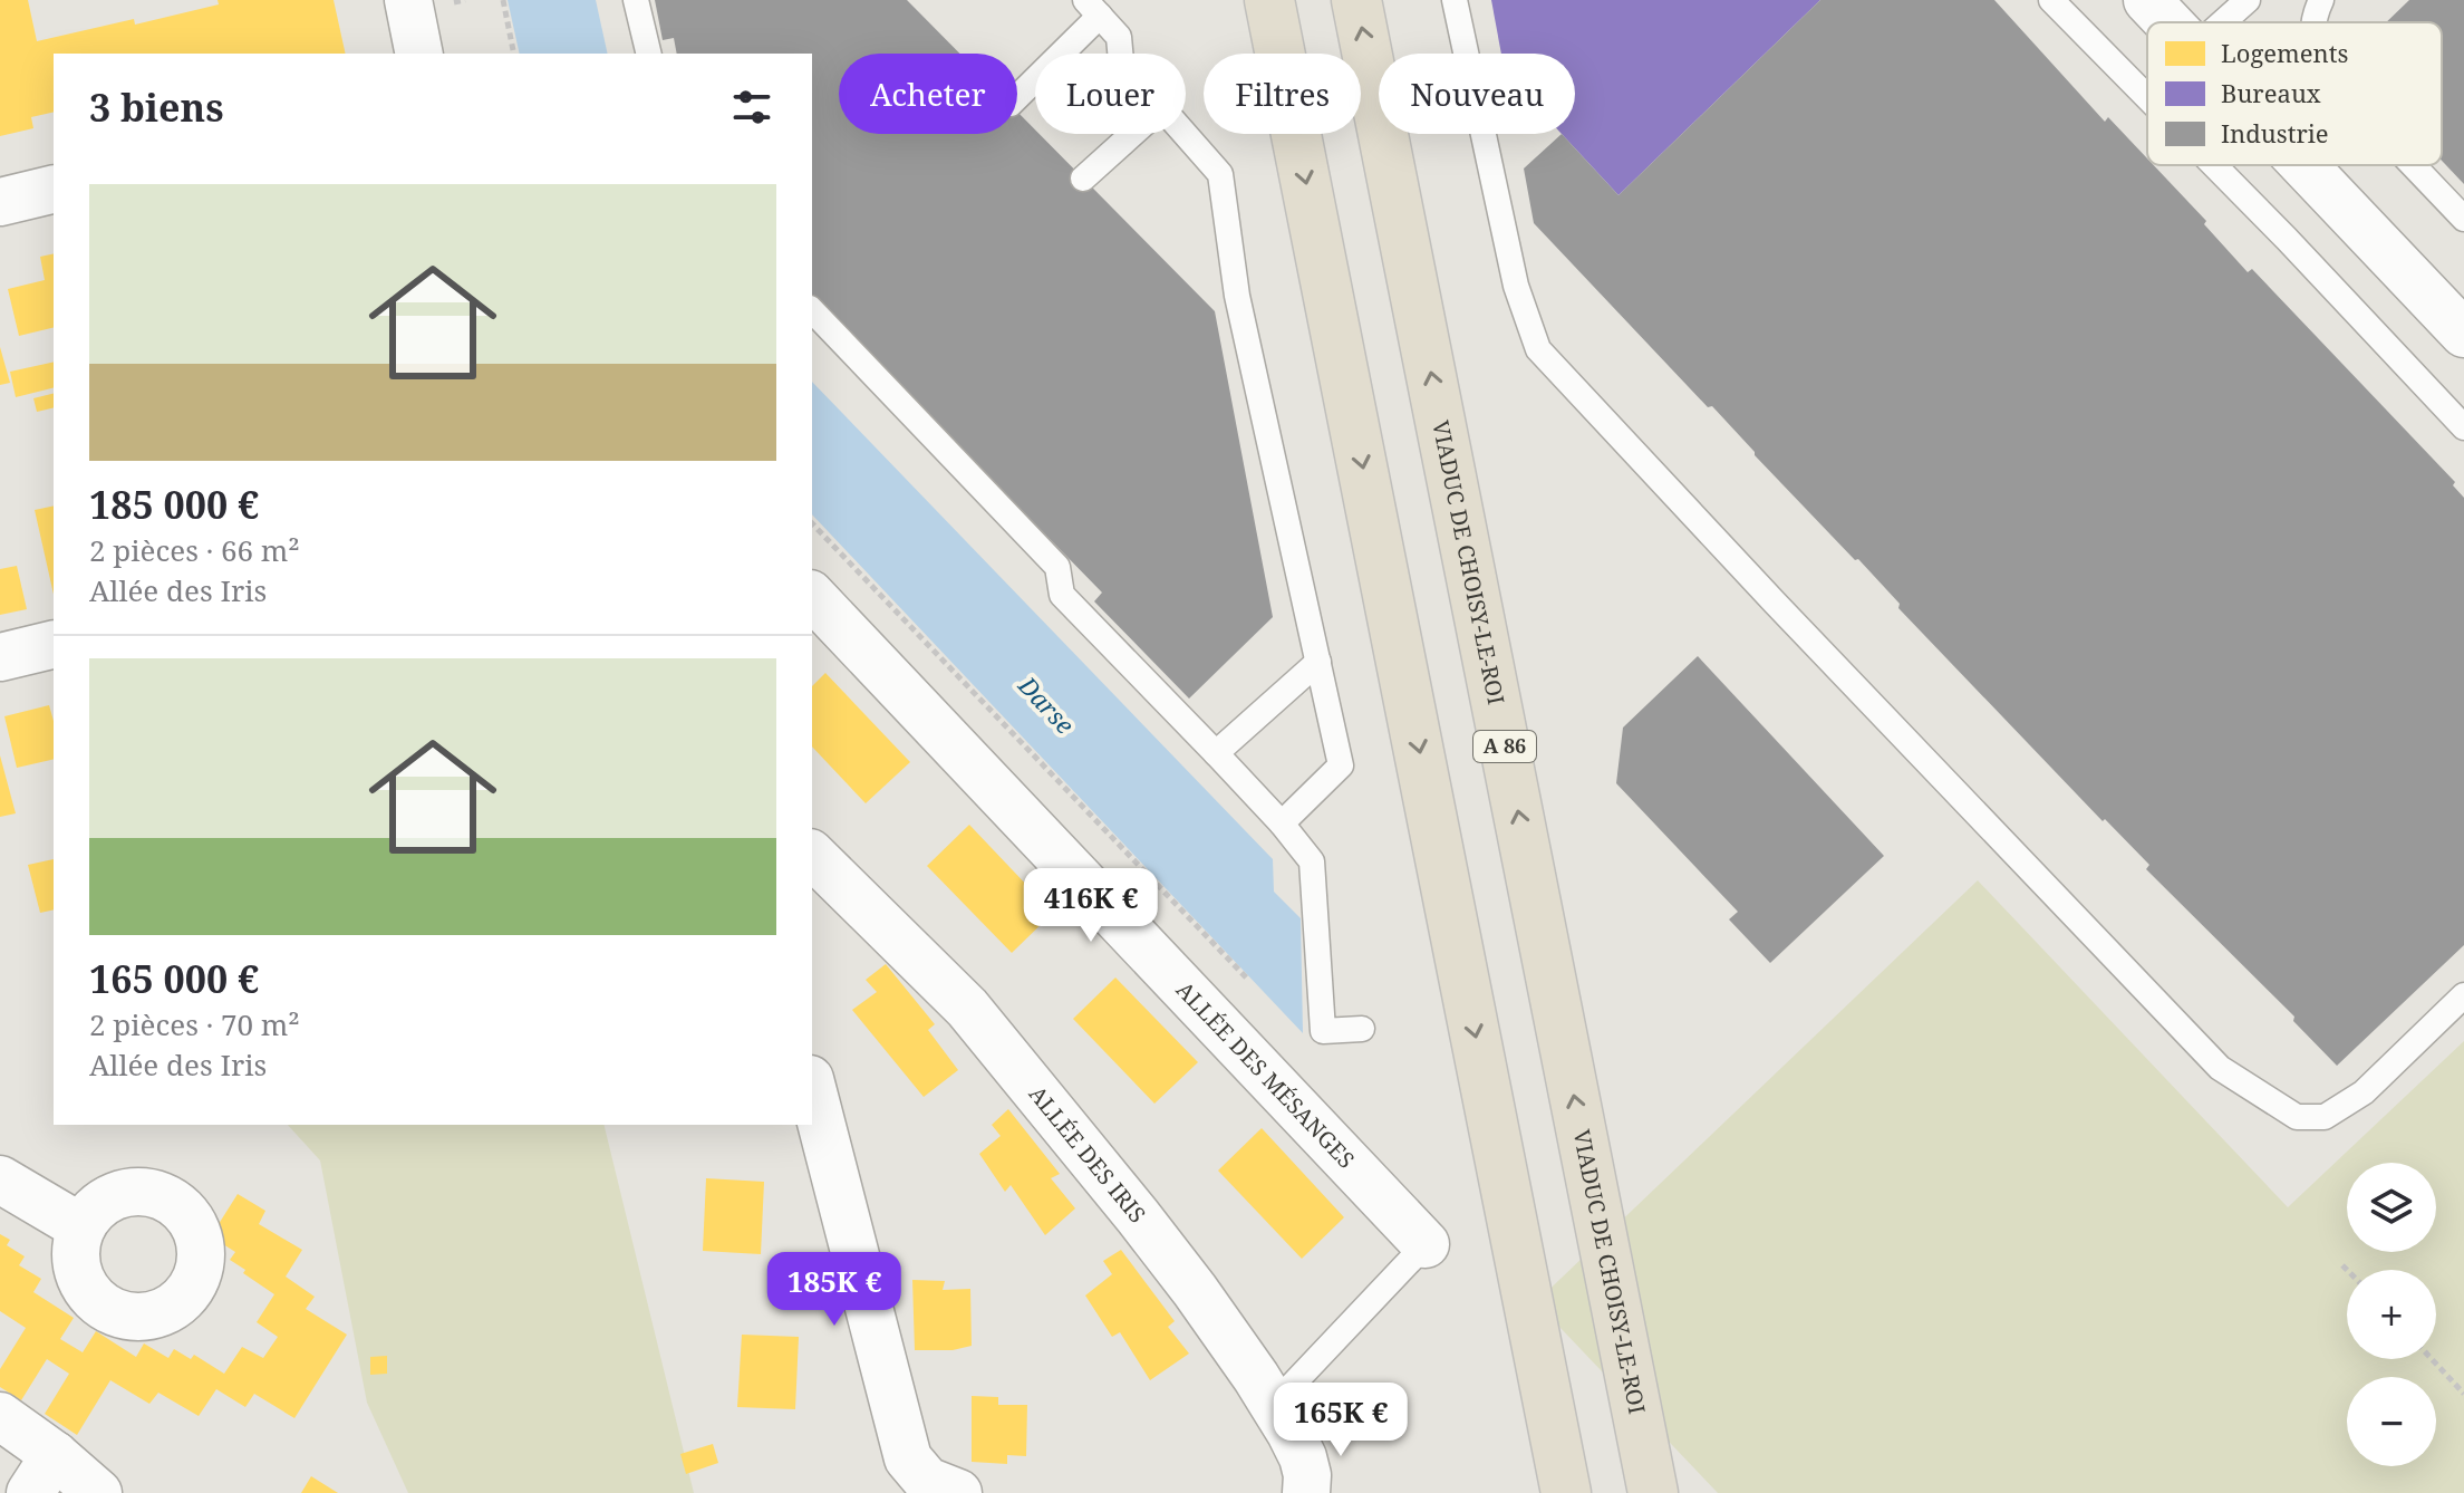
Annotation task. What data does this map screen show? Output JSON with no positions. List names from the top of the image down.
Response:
{
  "streets": {
    "highway": ["VIADUC DE CHOISY-LE-ROI", "A 86"],
    "street": ["ALLÉE DES MÉSANGES", "ALLÉE DES IRIS"]
  },
  "water": ["Darse"],
  "legend": ["Logements", "Bureaux", "Industrie"],
  "page": {
    "chip": [
      "Acheter",
      "Louer",
      "Filtres",
      "Nouveau"
    ],
    "heading": "3 biens",
    "list": [
      {
        "name": "185 000 €",
        "note": "2 pièces · 66 m² · Allée des Iris"
      },
      {
        "name": "165 000 €",
        "note": "2 pièces · 70 m² · Allée des Iris"
      }
    ],
    "price": ["416K €", "185K €", "165K €"],
    "map_buttons": ["+", "−"]
  }
}
